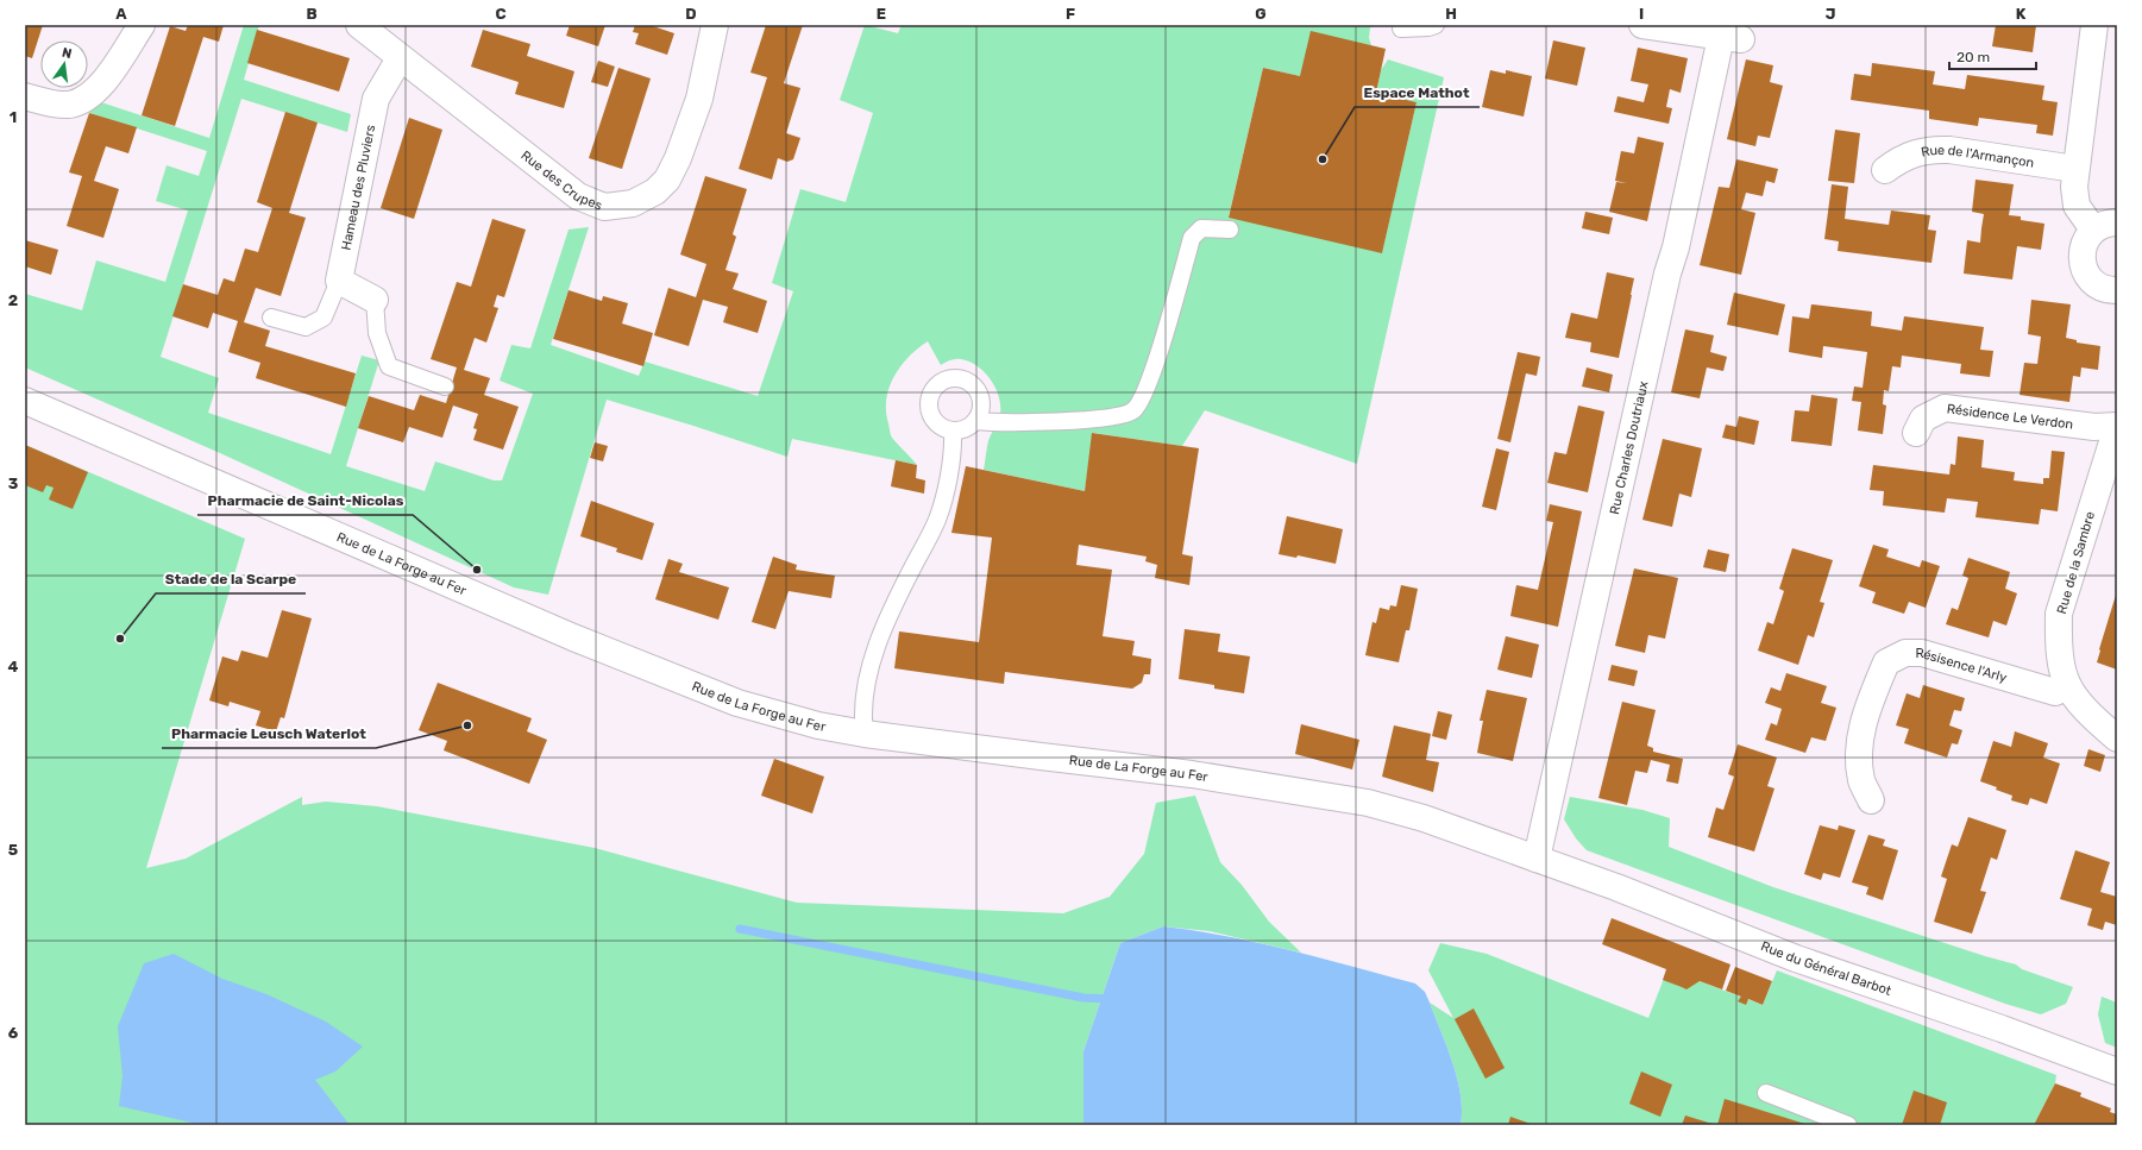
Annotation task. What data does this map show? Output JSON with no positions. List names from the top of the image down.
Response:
{
  "streets": {
    "street": [
      "Rue de l'Armançon",
      "Rue des Crupes",
      "Hameau des Pluviers",
      "Résidence Le Verdon",
      "Rue Charles Doutriaux",
      "Rue de La Forge au Fer",
      "Rue de la Sambre",
      "Résisence l'Arly",
      "Rue du Général Barbot"
    ]
  },
  "crossings": [
    ["Rue des Crupes", "Hameau des Pluviers"],
    ["Résidence Le Verdon", "Rue de la Sambre"],
    ["Rue Charles Doutriaux", "Rue de La Forge au Fer"],
    ["Rue Charles Doutriaux", "Rue du Général Barbot"],
    ["Rue de La Forge au Fer", "Rue du Général Barbot"],
    ["Rue de la Sambre", "Résisence l'Arly"]
  ],
  "places": [
    "Espace Mathot",
    "Pharmacie de Saint-Nicolas",
    "Stade de la Scarpe",
    "Pharmacie Leusch Waterlot"
  ],
  "scale_bar": "20 m",
  "north": "top",
  "grid": {
    "columns": [
      "A",
      "B",
      "C",
      "D",
      "E",
      "F",
      "G",
      "H",
      "I",
      "J",
      "K"
    ],
    "rows": [
      "1",
      "2",
      "3",
      "4",
      "5",
      "6"
    ]
  }
}
